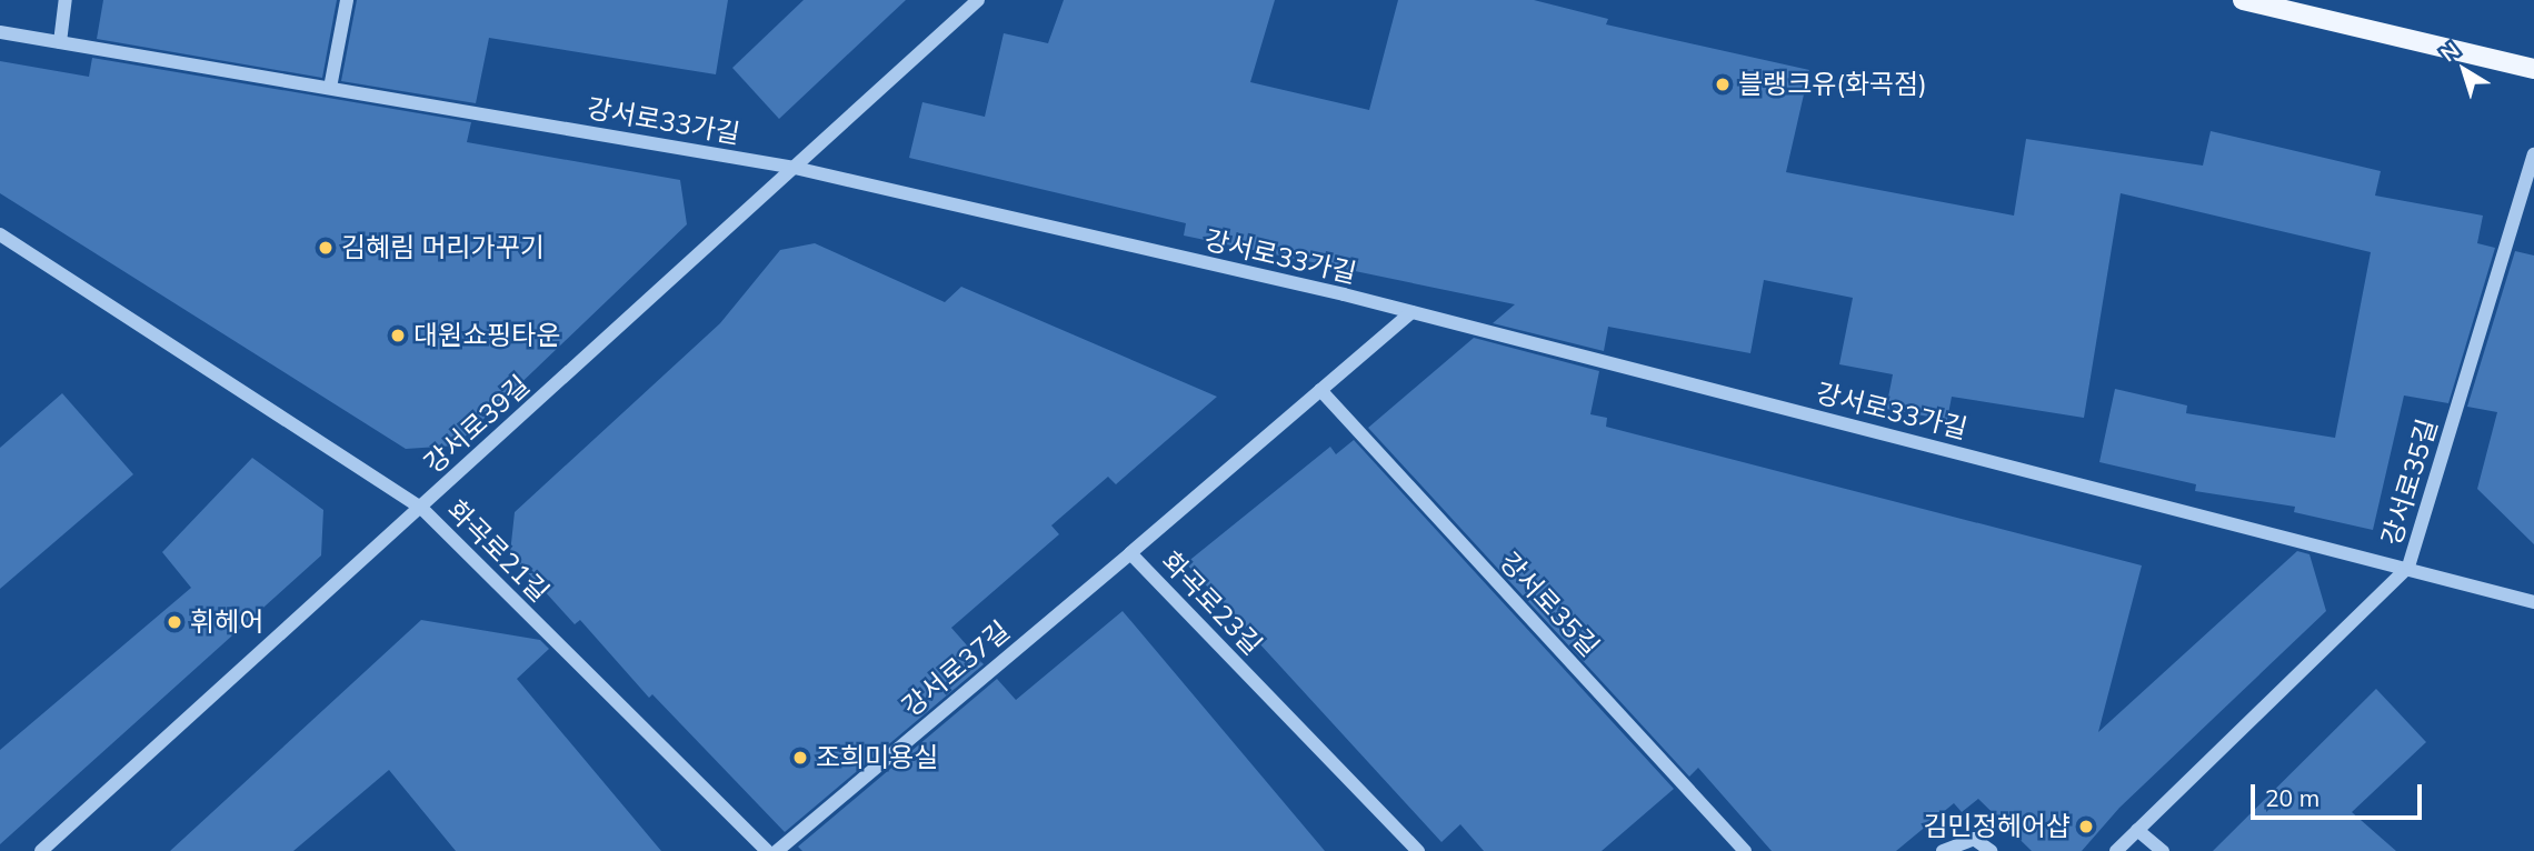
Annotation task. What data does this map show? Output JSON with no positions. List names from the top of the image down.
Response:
{
  "streets": {
    "street": [
      "강서로33가길",
      "강서로39길",
      "강서로35길",
      "화곡로21길",
      "화곡로23길",
      "강서로37길"
    ]
  },
  "crossings": [
    ["강서로33가길", "강서로39길"],
    ["강서로33가길", "강서로35길"],
    ["강서로33가길", "화곡로23길"],
    ["강서로39길", "화곡로21길"],
    ["강서로35길", "화곡로23길"],
    ["화곡로23길", "강서로37길"]
  ],
  "places": [
    "블랭크유(화곡점)",
    "김혜림 머리가꾸기",
    "대원쇼핑타운",
    "휘헤어",
    "조희미용실",
    "김민정헤어샵"
  ],
  "scale_bar": "20 m",
  "north": "top left"
}
